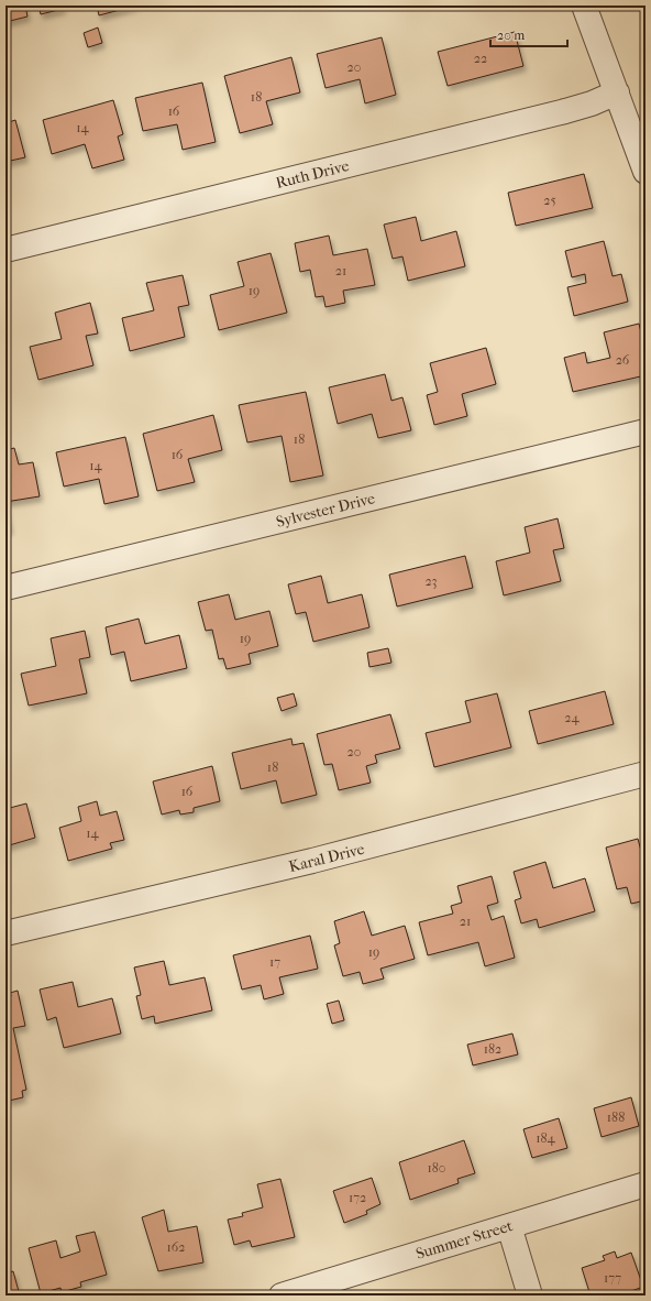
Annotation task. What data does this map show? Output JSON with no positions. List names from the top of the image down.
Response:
{
  "streets": {
    "street": [
      "Ruth Drive",
      "Sylvester Drive",
      "Karal Drive",
      "Summer Street"
    ]
  },
  "house_numbers": [
    "22",
    "20",
    "18",
    "16",
    "14",
    "25",
    "21",
    "19",
    "26",
    "18",
    "16",
    "14",
    "23",
    "19",
    "24",
    "20",
    "18",
    "16",
    "14",
    "21",
    "19",
    "17",
    "182",
    "188",
    "184",
    "180",
    "172",
    "162",
    "177"
  ],
  "scale_bar": "20 m"
}
